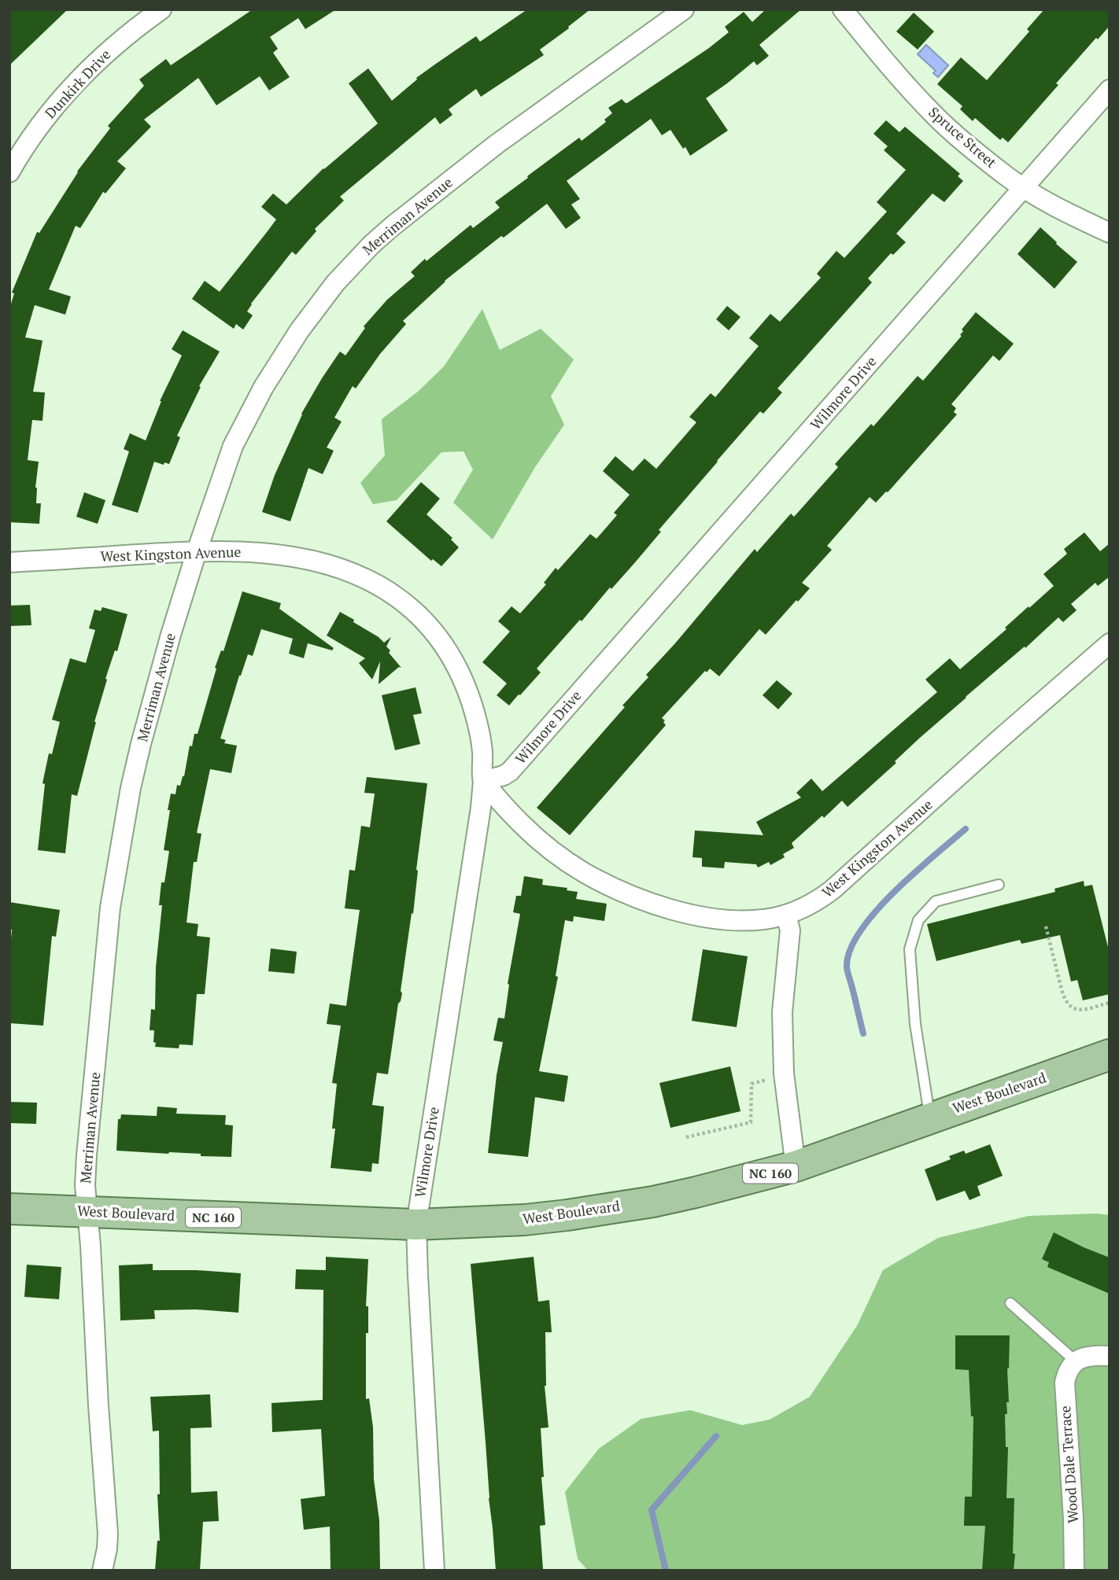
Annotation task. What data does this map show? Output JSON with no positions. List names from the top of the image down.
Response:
{
  "streets": {
    "main road": ["West Boulevard", "NC 160"],
    "street": [
      "Dunkirk Drive",
      "Spruce Street",
      "Merriman Avenue",
      "Wilmore Drive",
      "West Kingston Avenue",
      "Wood Dale Terrace"
    ]
  },
  "crossings": [
    ["Spruce Street", "Wilmore Drive"],
    ["Merriman Avenue", "West Kingston Avenue"],
    ["Merriman Avenue", "West Boulevard"],
    ["Wilmore Drive", "West Kingston Avenue"],
    ["Wilmore Drive", "West Boulevard"]
  ]
}
